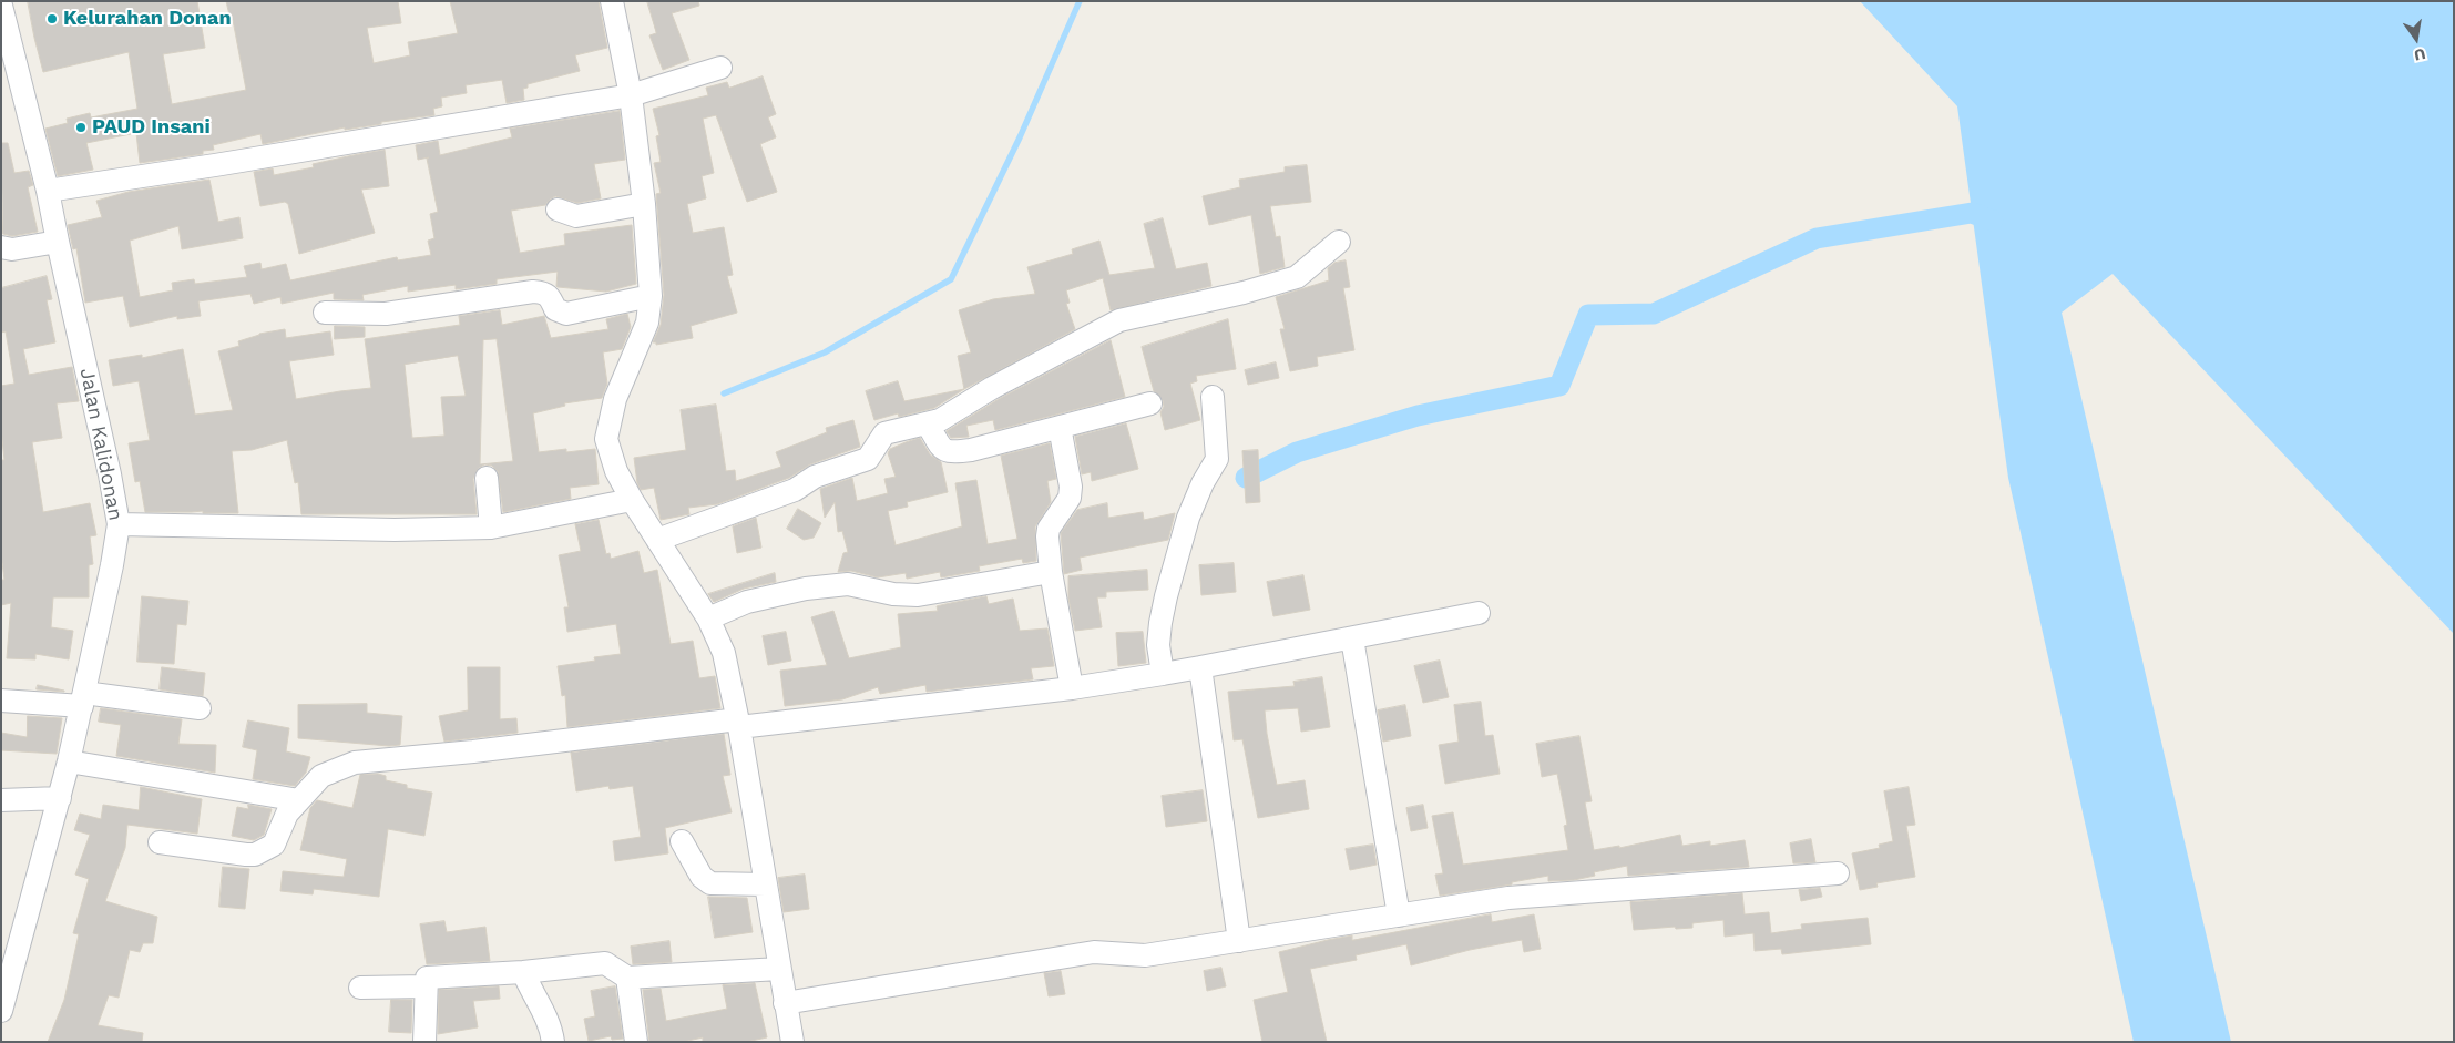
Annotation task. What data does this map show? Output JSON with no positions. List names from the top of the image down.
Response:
{
  "streets": {
    "street": ["Jalan Kalidonan"]
  },
  "places": ["Kelurahan Donan", "PAUD Insani"],
  "north": "bottom"
}
